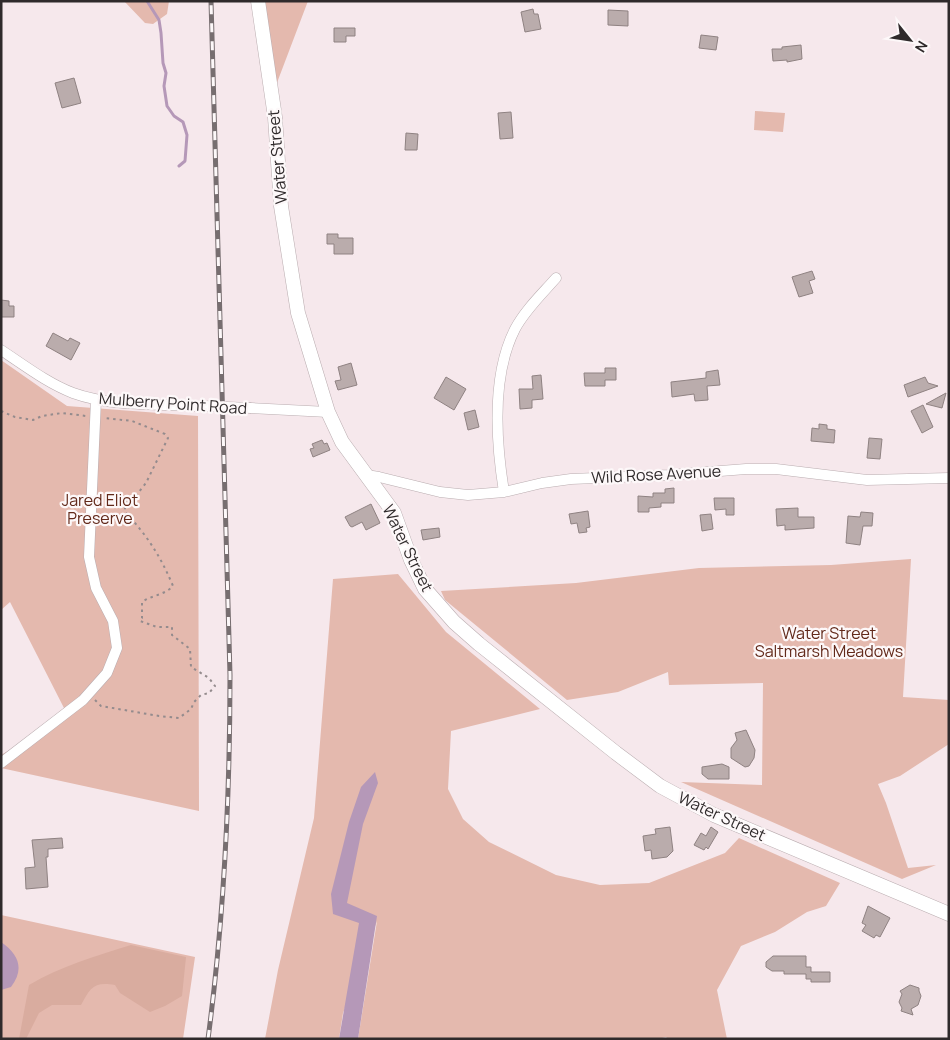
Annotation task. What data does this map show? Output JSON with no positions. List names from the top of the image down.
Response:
{
  "streets": {
    "main road": ["Water Street"],
    "street": ["Mulberry Point Road", "Wild Rose Avenue"]
  },
  "crossings": [
    ["Water Street", "Mulberry Point Road"],
    ["Water Street", "Wild Rose Avenue"]
  ],
  "parks": ["Jared Eliot Preserve", "Water Street Saltmarsh Meadows"],
  "north": "bottom right"
}
